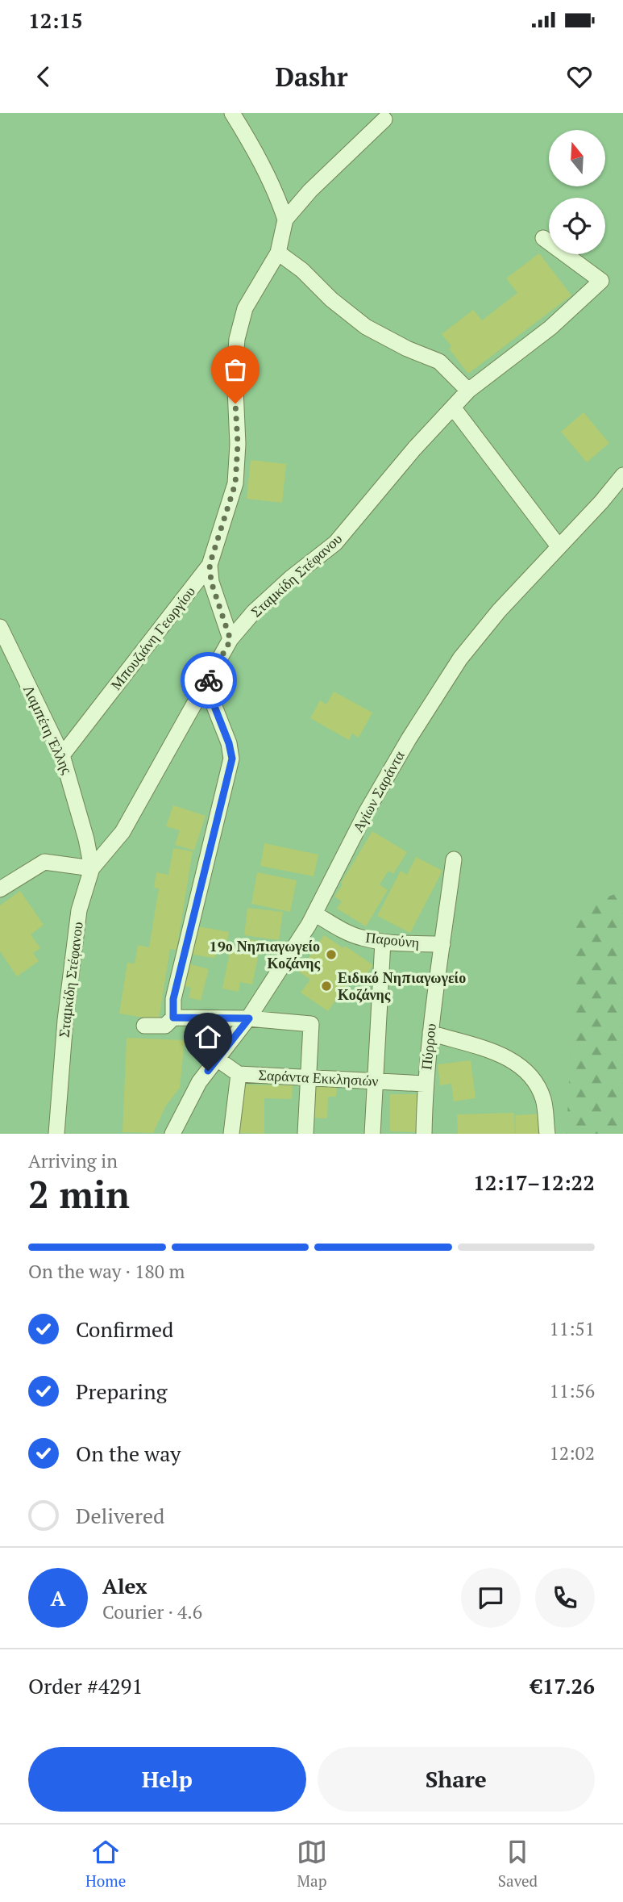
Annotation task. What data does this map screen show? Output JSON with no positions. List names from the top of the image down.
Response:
{
  "streets": {
    "street": [
      "Σταμκίδη Στέφανου",
      "Μπουζιάνη Γεωργίου",
      "Λαμπέτη Έλλης",
      "Αγίων Σαράντα",
      "Παρούνη",
      "Πύρρου",
      "Σαράντα Εκκλησιών"
    ]
  },
  "crossings": [
    ["Σταμκίδη Στέφανου", "Λαμπέτη Έλλης"],
    ["Μπουζιάνη Γεωργίου", "Λαμπέτη Έλλης"],
    ["Αγίων Σαράντα", "Παρούνη"],
    ["Αγίων Σαράντα", "Σαράντα Εκκλησιών"],
    ["Παρούνη", "Πύρρου"],
    ["Πύρρου", "Σαράντα Εκκλησιών"]
  ],
  "places": ["19ο Νηπιαγωγείο Κοζάνης", "Ειδικό Νηπιαγωγείο Κοζάνης"],
  "north": "top",
  "page": {
    "status": "12:15",
    "header": "Dashr",
    "heading": ["2 min", "Arriving in", "12:17–12:22"],
    "panel": [
      "Alex",
      "Courier · 4.6",
      "Order #4291",
      "€17.26"
    ],
    "bar": "On the way · 180 m",
    "list": [
      ["Confirmed", "11:51"],
      ["Preparing", "11:56"],
      ["On the way", "12:02"],
      "Delivered"
    ],
    "round": "A",
    "buttons": ["Help", "Share"],
    "tabs": ["Home", "Map", "Saved"]
  }
}
